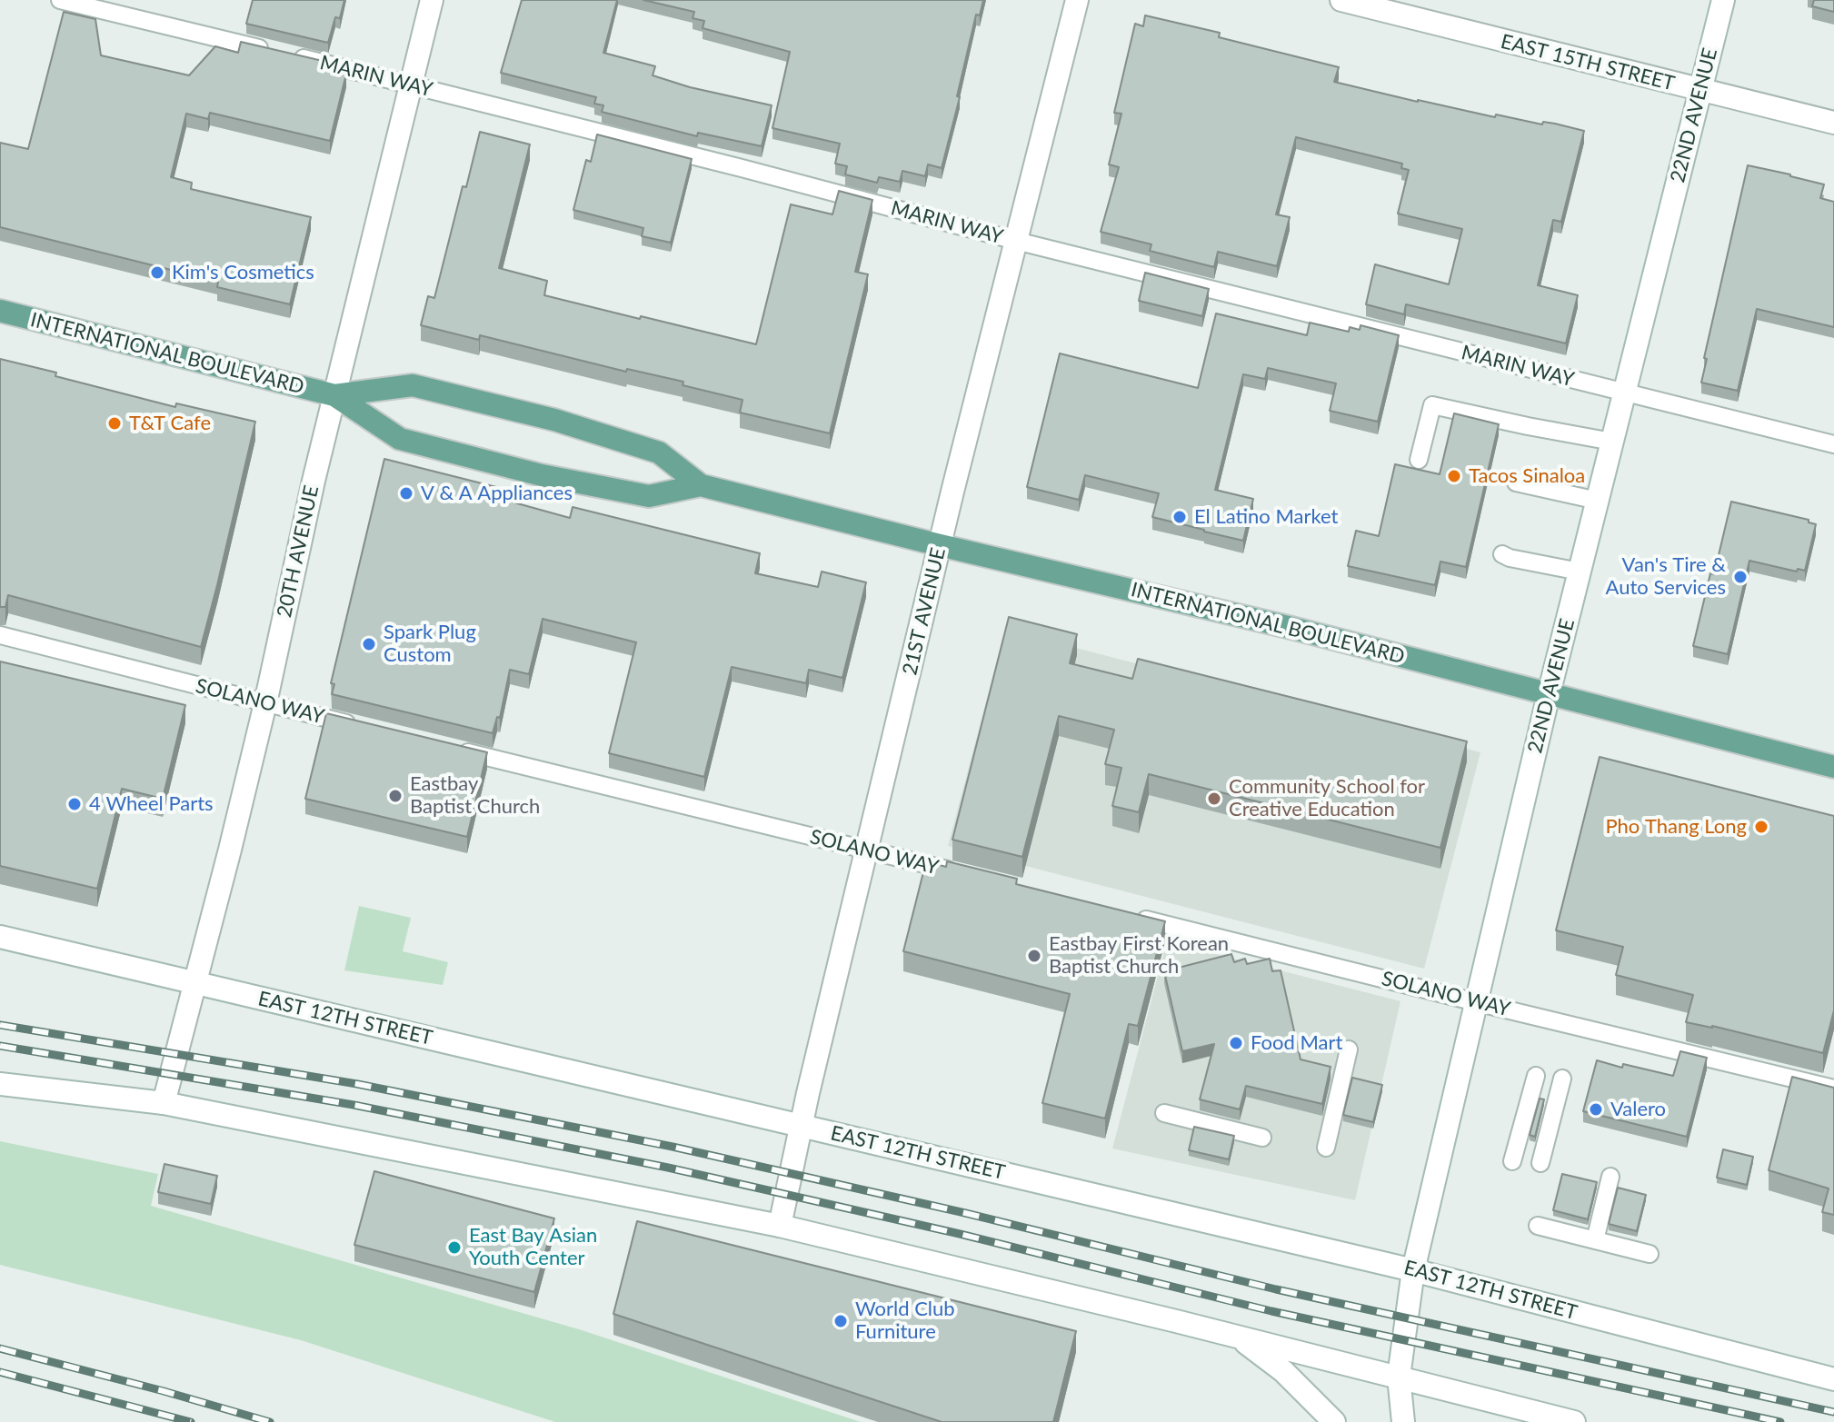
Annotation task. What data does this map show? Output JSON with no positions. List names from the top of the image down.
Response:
{
  "streets": {
    "main road": [
      "EAST 15TH STREET",
      "22ND AVENUE",
      "INTERNATIONAL BOULEVARD",
      "20TH AVENUE",
      "21ST AVENUE",
      "EAST 12TH STREET"
    ],
    "lane": ["MARIN WAY", "SOLANO WAY"]
  },
  "crossings": [
    ["EAST 15TH STREET", "22ND AVENUE"],
    ["MARIN WAY", "22ND AVENUE"],
    ["MARIN WAY", "20TH AVENUE"],
    ["MARIN WAY", "21ST AVENUE"],
    ["22ND AVENUE", "INTERNATIONAL BOULEVARD"],
    ["22ND AVENUE", "SOLANO WAY"],
    ["22ND AVENUE", "EAST 12TH STREET"],
    ["INTERNATIONAL BOULEVARD", "20TH AVENUE"],
    ["INTERNATIONAL BOULEVARD", "21ST AVENUE"],
    ["20TH AVENUE", "SOLANO WAY"],
    ["20TH AVENUE", "EAST 12TH STREET"],
    ["21ST AVENUE", "SOLANO WAY"],
    ["21ST AVENUE", "EAST 12TH STREET"]
  ],
  "places": [
    "Kim's Cosmetics",
    "T&T Cafe",
    "Tacos Sinaloa",
    "V & A Appliances",
    "El Latino Market",
    "Van's Tire & Auto Services",
    "Spark Plug Custom",
    "Eastbay Baptist Church",
    "Community School for Creative Education",
    "4 Wheel Parts",
    "Pho Thang Long",
    "Eastbay First Korean Baptist Church",
    "Food Mart",
    "Valero",
    "East Bay Asian Youth Center",
    "World Club Furniture"
  ]
}
